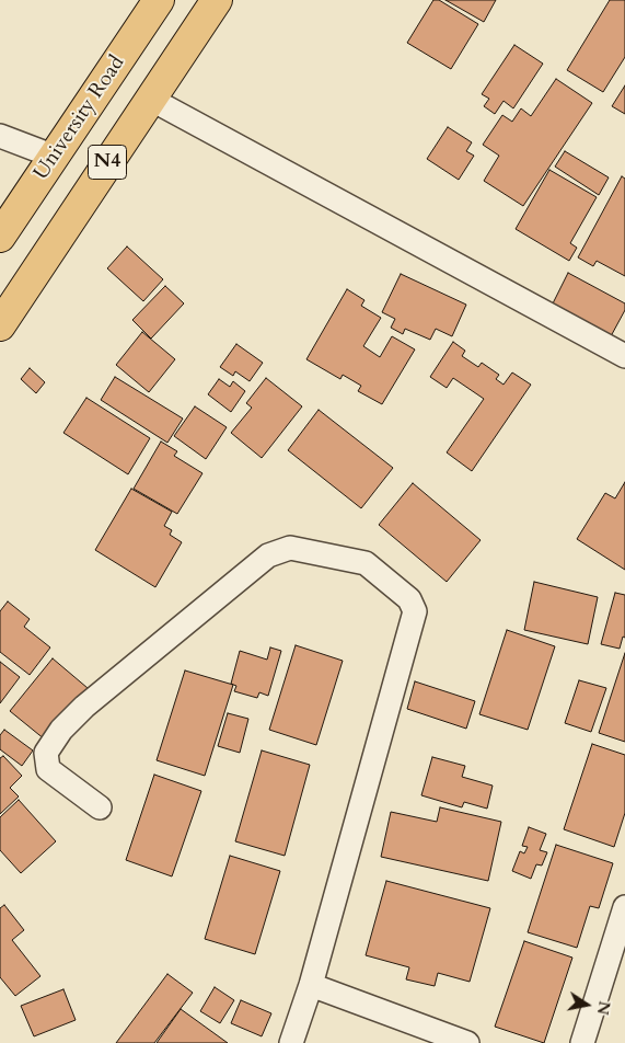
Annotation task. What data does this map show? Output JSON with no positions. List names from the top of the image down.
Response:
{
  "streets": {
    "highway": ["University Road", "N4"]
  },
  "north": "right"
}
